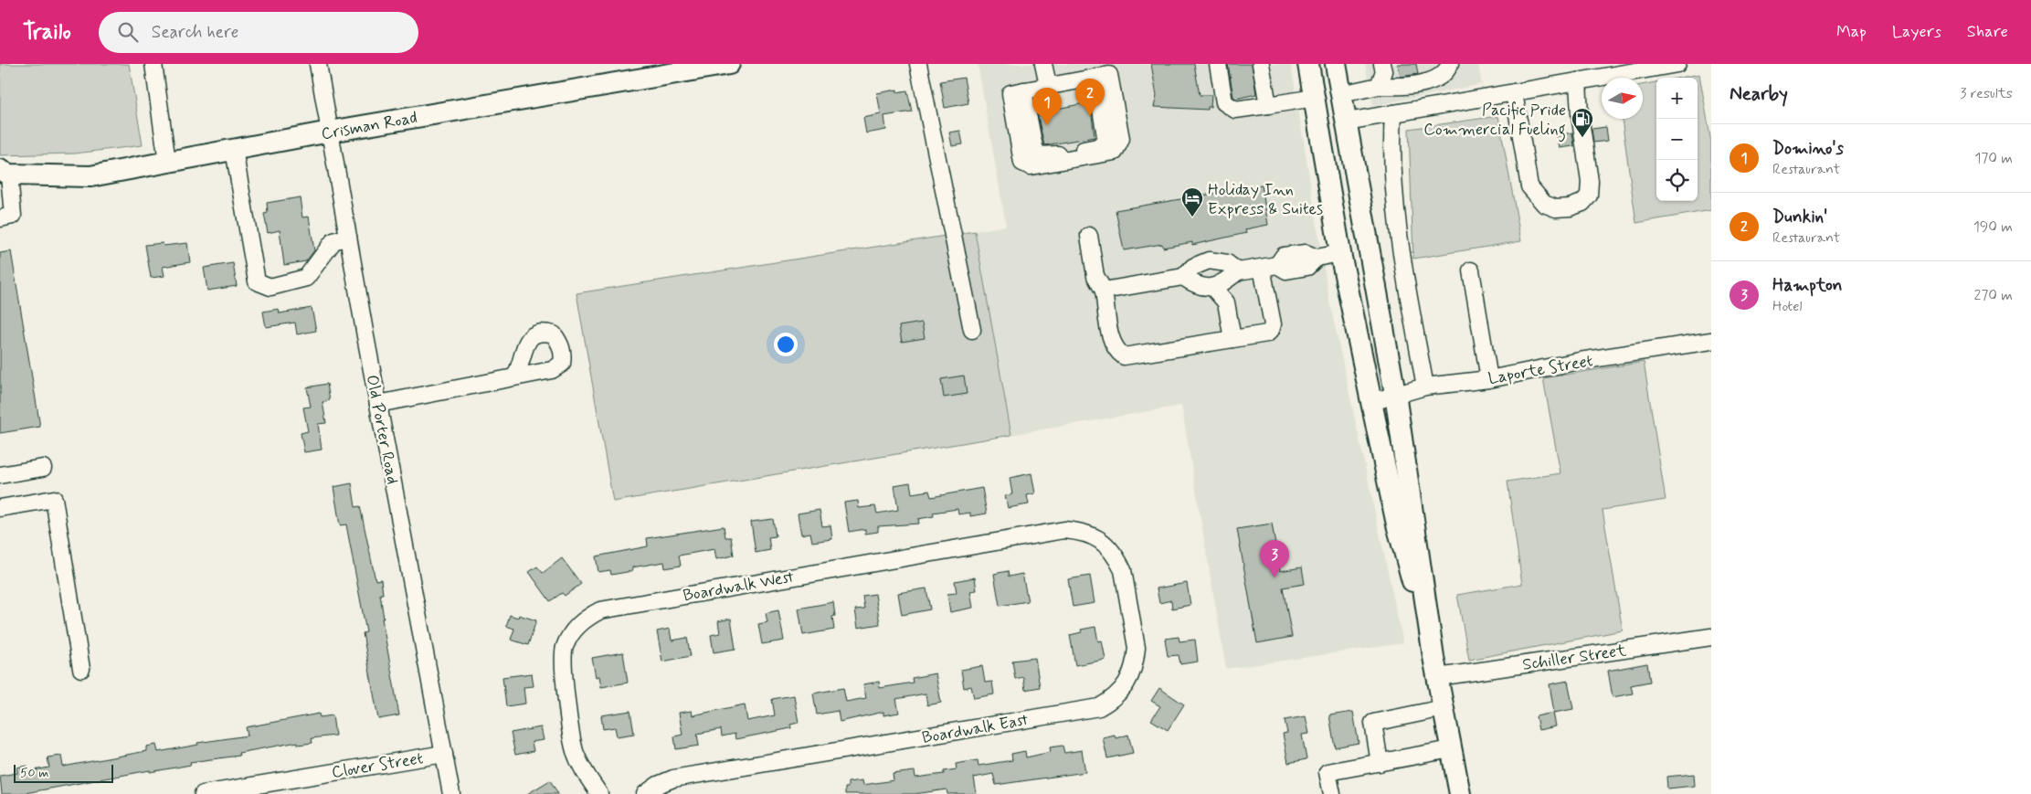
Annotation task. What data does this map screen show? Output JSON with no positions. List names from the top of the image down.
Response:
{
  "streets": {
    "main road": ["Crisman Road"],
    "street": [
      "Laporte Street",
      "Old Porter Road",
      "Boardwalk West",
      "Schiller Street",
      "Boardwalk East",
      "Clover Street"
    ]
  },
  "crossings": [
    ["Crisman Road", "Old Porter Road"],
    ["Old Porter Road", "Clover Street"],
    ["Boardwalk West", "Boardwalk East"]
  ],
  "places": {
    "fuel station": ["Pacific Pride Commercial Fueling"],
    "hotel": ["Holiday Inn Express & Suites"]
  },
  "scale_bar": "50 m",
  "north": "right",
  "page": {
    "header": "Trailo",
    "search": "Search here",
    "nav": ["Map", "Layers", "Share"],
    "heading": ["Nearby", "3 results"],
    "map_buttons": ["+", "−"],
    "pins": ["2", "1", "3"],
    "list": [
      {
        "mark": "1",
        "name": "Domino's",
        "note": "Restaurant",
        "value": "170 m"
      },
      {
        "mark": "2",
        "name": "Dunkin'",
        "note": "Restaurant",
        "value": "190 m"
      },
      {
        "mark": "3",
        "name": "Hampton",
        "note": "Hotel",
        "value": "270 m"
      }
    ],
    "scale": "50 m"
  }
}
